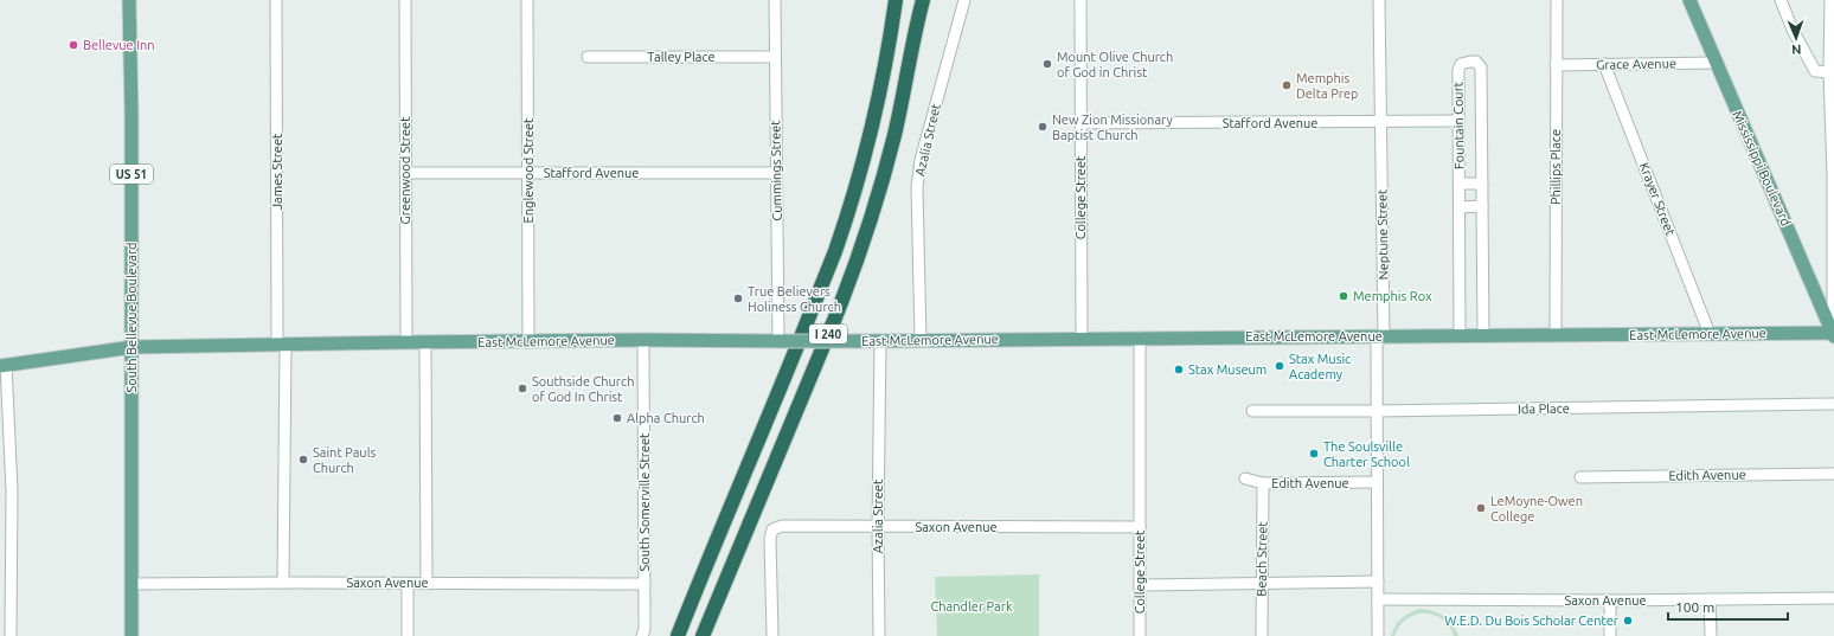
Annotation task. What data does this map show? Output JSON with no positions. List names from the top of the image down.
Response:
{
  "streets": {
    "highway": ["I 240"],
    "main road": [
      "Mississippi Boulevard",
      "US 51",
      "South Bellevue Boulevard",
      "East McLemore Avenue"
    ],
    "street": [
      "Talley Place",
      "Grace Avenue",
      "Stafford Avenue",
      "Fountain Court",
      "Azalia Street",
      "Phillips Place",
      "Greenwood Street",
      "Englewood Street",
      "Cummings Street",
      "James Street",
      "College Street",
      "Krayer Street",
      "Neptune Street",
      "Ida Place",
      "Edith Avenue",
      "South Somerville Street",
      "Saxon Avenue",
      "Beach Street"
    ]
  },
  "crossings": [
    ["Talley Place", "Cummings Street"],
    ["Grace Avenue", "Phillips Place"],
    ["Grace Avenue", "Mississippi Boulevard"],
    ["Grace Avenue", "Krayer Street"],
    ["Stafford Avenue", "Fountain Court"],
    ["Stafford Avenue", "Greenwood Street"],
    ["Stafford Avenue", "Englewood Street"],
    ["Stafford Avenue", "Cummings Street"],
    ["Stafford Avenue", "College Street"],
    ["Stafford Avenue", "Neptune Street"],
    ["Fountain Court", "East McLemore Avenue"],
    ["Azalia Street", "East McLemore Avenue"],
    ["Azalia Street", "Saxon Avenue"],
    ["Phillips Place", "East McLemore Avenue"],
    ["Mississippi Boulevard", "East McLemore Avenue"],
    ["Greenwood Street", "East McLemore Avenue"],
    ["Englewood Street", "East McLemore Avenue"],
    ["Cummings Street", "East McLemore Avenue"],
    ["James Street", "East McLemore Avenue"],
    ["James Street", "Saxon Avenue"],
    ["College Street", "East McLemore Avenue"],
    ["College Street", "Saxon Avenue"],
    ["Krayer Street", "East McLemore Avenue"],
    ["Neptune Street", "East McLemore Avenue"],
    ["Neptune Street", "Ida Place"],
    ["Neptune Street", "Edith Avenue"],
    ["Neptune Street", "Saxon Avenue"],
    ["South Bellevue Boulevard", "East McLemore Avenue"],
    ["South Bellevue Boulevard", "Saxon Avenue"],
    ["East McLemore Avenue", "South Somerville Street"],
    ["Edith Avenue", "Beach Street"],
    ["South Somerville Street", "Saxon Avenue"]
  ],
  "parks": ["Chandler Park"],
  "places": [
    "Bellevue Inn",
    "Mount Olive Church of God in Christ",
    "Memphis Delta Prep",
    "New Zion Missionary Baptist Church",
    "Memphis Rox",
    "True Believers Holiness Church",
    "Stax Music Academy",
    "Stax Museum",
    "Southside Church of God In Christ",
    "Alpha Church",
    "The Soulsville Charter School",
    "Saint Pauls Church",
    "LeMoyne-Owen College",
    "W.E.D. Du Bois Scholar Center"
  ],
  "scale_bar": "100 m",
  "north": "bottom"
}
